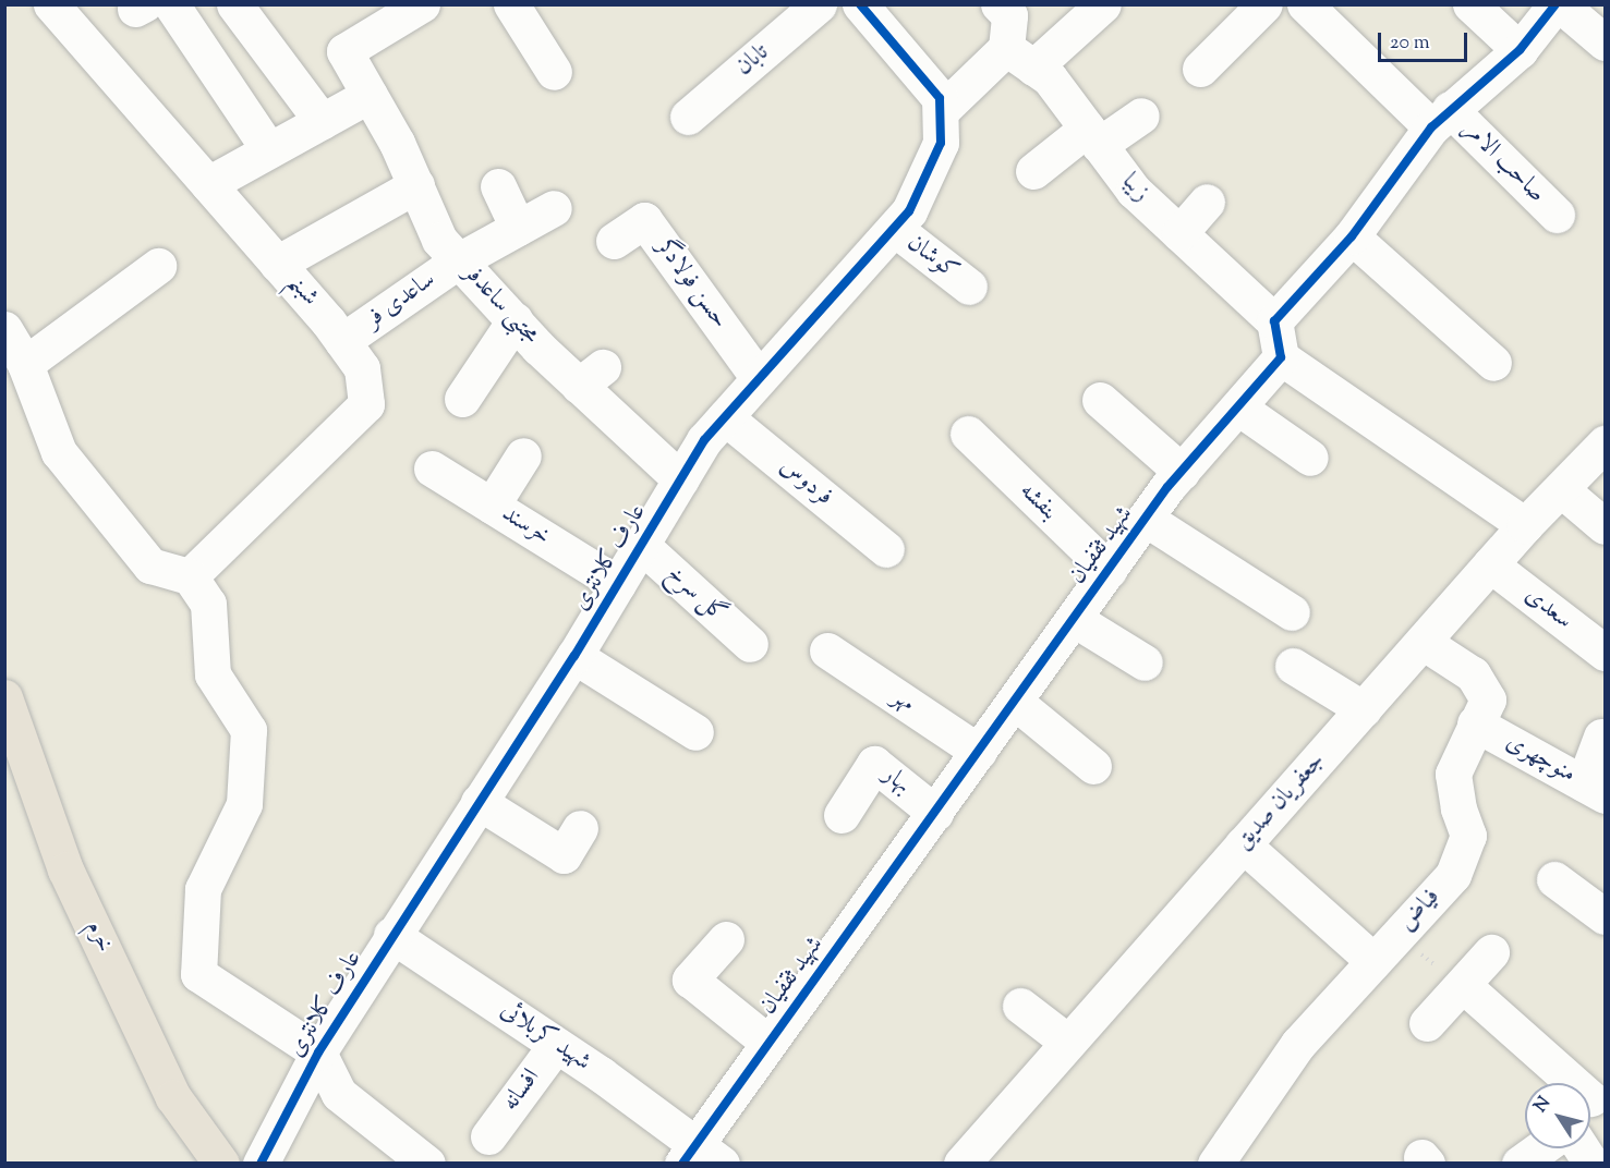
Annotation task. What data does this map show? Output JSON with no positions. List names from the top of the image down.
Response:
{
  "streets": {
    "main road": ["خرم"],
    "street": [
      "تابان",
      "صاحب الامر",
      "زیبا",
      "کوشان",
      "حسن فولادگر",
      "شبنم",
      "ساعدی فر",
      "مجتبی ساعدفر",
      "فردوس",
      "بنفشه",
      "خرسند",
      "شهید ثقفیان",
      "عارف کلانتری",
      "گل سرخ",
      "سعدی",
      "مهر",
      "منوچهری",
      "بهار",
      "جعفریان صدیق",
      "فیاض",
      "شهید کربلائی",
      "افسانه"
    ]
  },
  "crossings": [
    ["کوشان", "عارف کلانتری"],
    ["حسن فولادگر", "عارف کلانتری"],
    ["شبنم", "ساعدی فر"],
    ["ساعدی فر", "مجتبی ساعدفر"],
    ["مجتبی ساعدفر", "عارف کلانتری"],
    ["فردوس", "عارف کلانتری"],
    ["بنفشه", "شهید ثقفیان"],
    ["خرسند", "عارف کلانتری"],
    ["شهید ثقفیان", "مهر"],
    ["شهید ثقفیان", "بهار"],
    ["شهید ثقفیان", "شهید کربلائی"],
    ["عارف کلانتری", "گل سرخ"],
    ["عارف کلانتری", "شهید کربلائی"],
    ["سعدی", "جعفریان صدیق"],
    ["منوچهری", "فیاض"],
    ["جعفریان صدیق", "فیاض"],
    ["شهید کربلائی", "افسانه"]
  ],
  "scale_bar": "20 m",
  "north": "top left"
}
